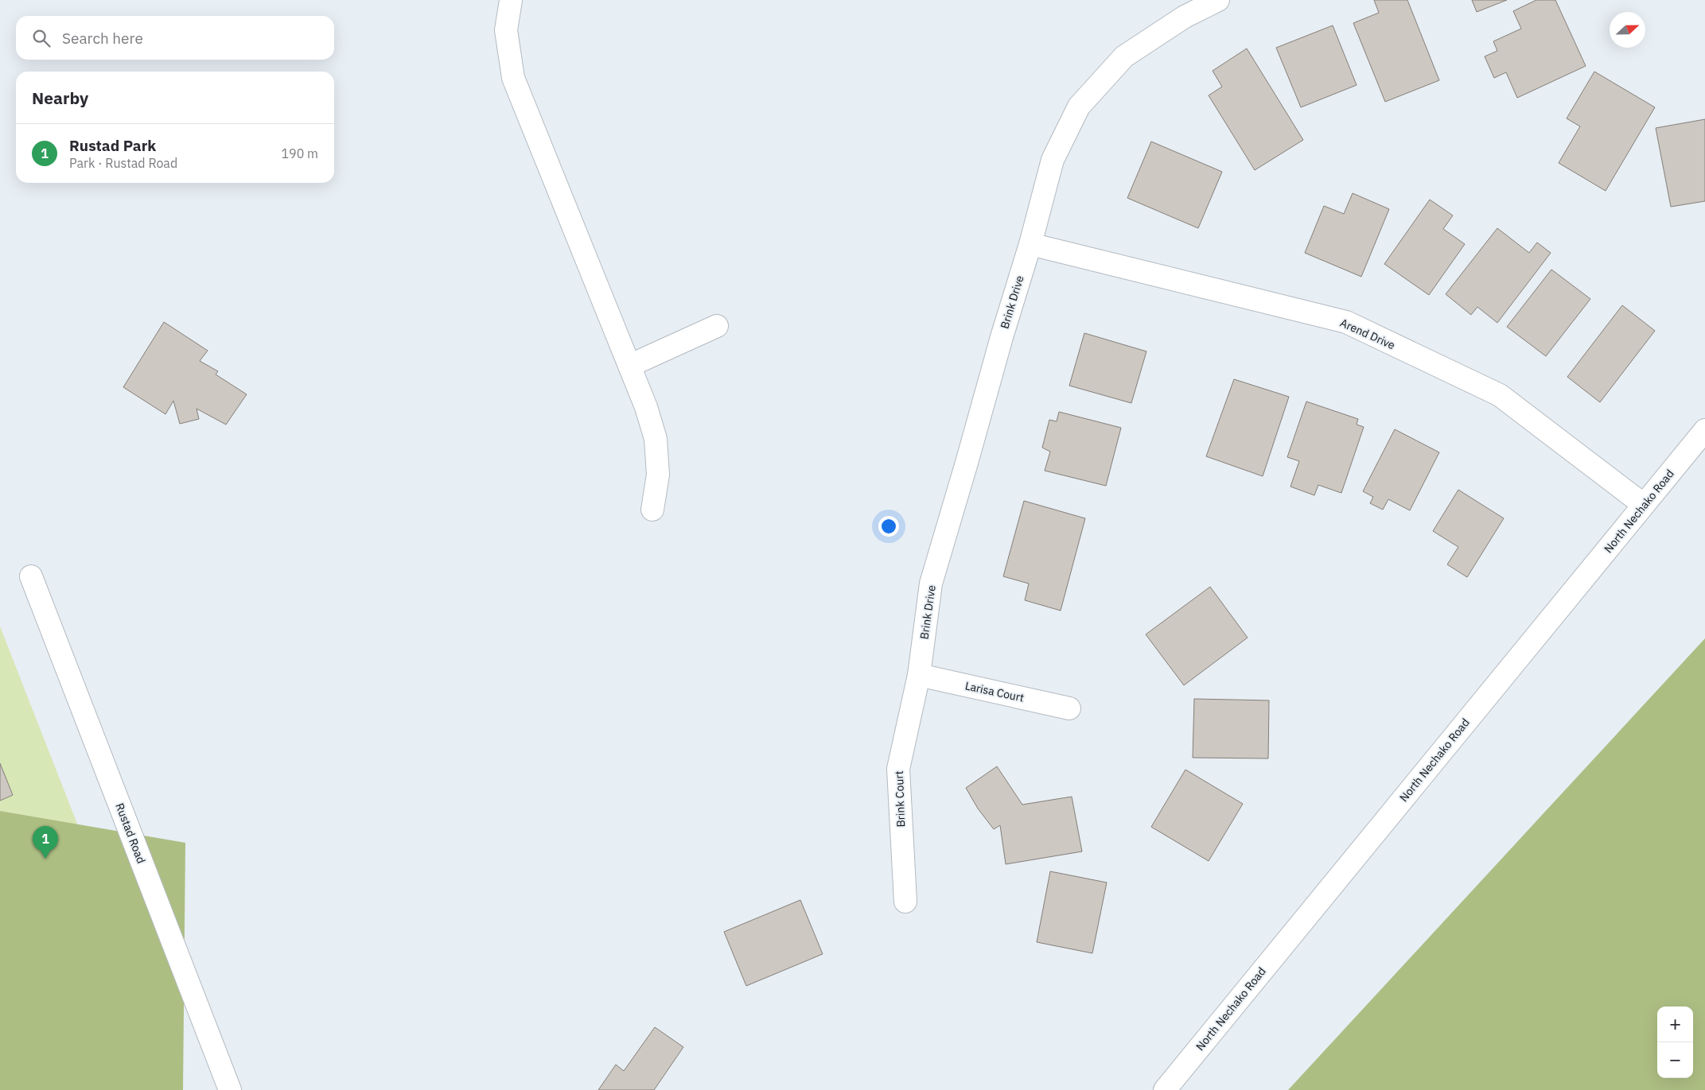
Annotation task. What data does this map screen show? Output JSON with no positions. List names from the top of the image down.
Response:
{
  "streets": {
    "street": [
      "Brink Drive",
      "Arend Drive",
      "North Nechako Road",
      "Larisa Court",
      "Brink Court",
      "Rustad Road"
    ]
  },
  "crossings": [
    ["Brink Drive", "Arend Drive"],
    ["Brink Drive", "Larisa Court"],
    ["Brink Drive", "Brink Court"],
    ["Arend Drive", "North Nechako Road"],
    ["Larisa Court", "Brink Court"]
  ],
  "north": "right",
  "page": {
    "search": "Search here",
    "heading": "Nearby",
    "list": [
      {
        "mark": "1",
        "name": "Rustad Park",
        "note": "Park · Rustad Road",
        "value": "190 m"
      }
    ],
    "pins": "1",
    "map_buttons": ["+", "−"]
  }
}
